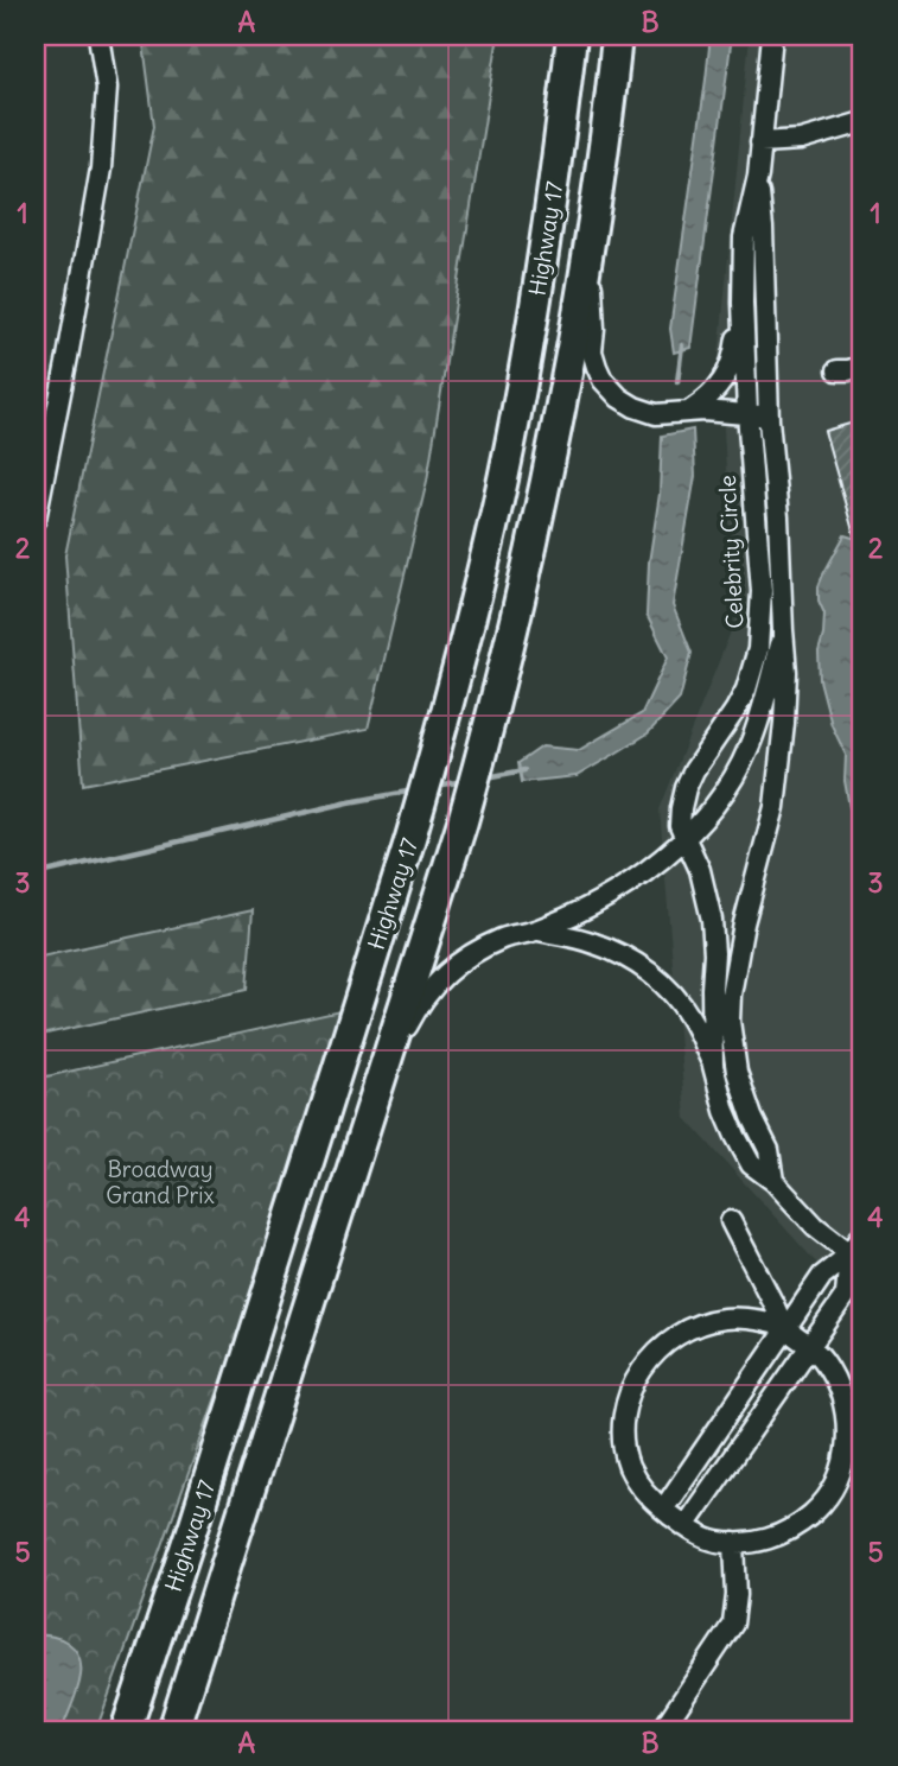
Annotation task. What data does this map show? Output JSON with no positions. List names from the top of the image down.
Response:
{
  "streets": {
    "highway": ["Highway 17"],
    "street": ["Celebrity Circle"]
  },
  "parks": ["Broadway Grand Prix"],
  "grid": {
    "columns": ["A", "B"],
    "rows": [
      "1",
      "2",
      "3",
      "4",
      "5"
    ]
  }
}
